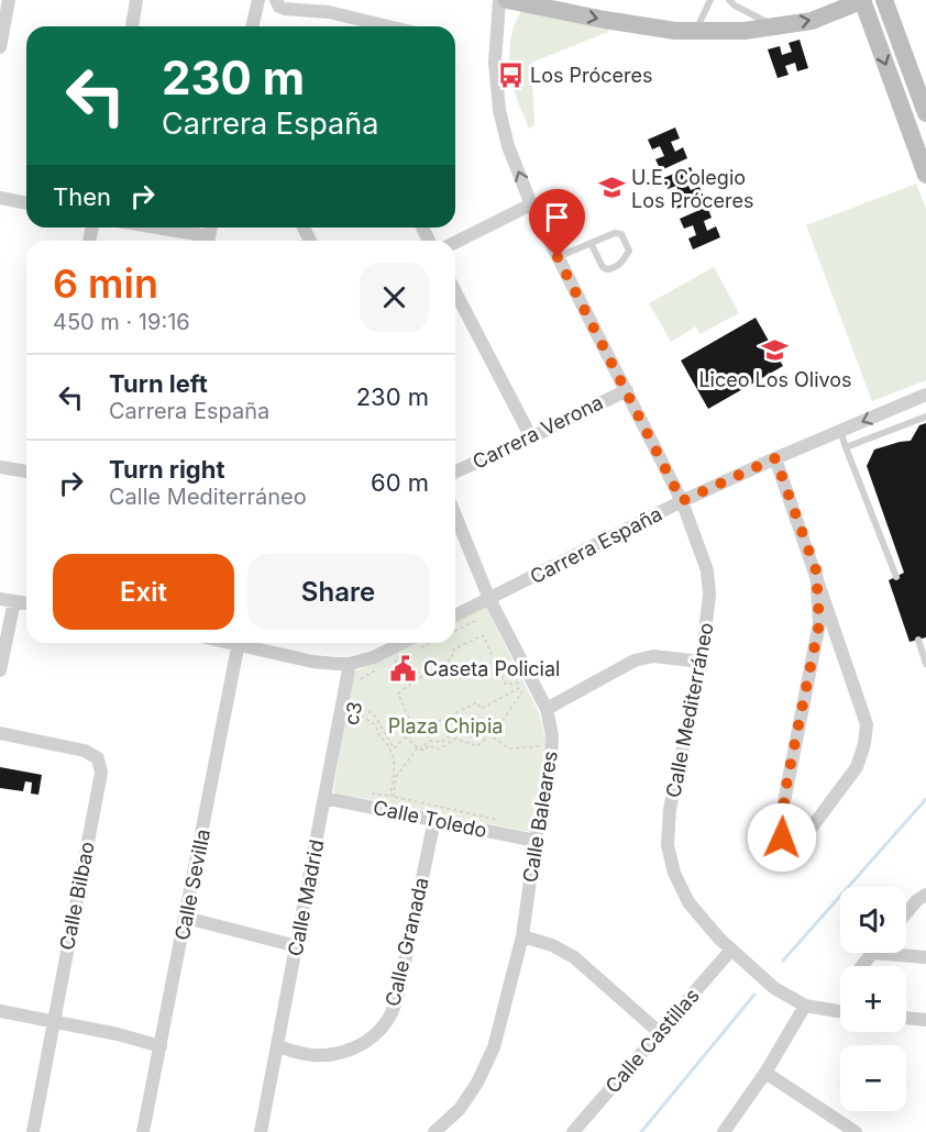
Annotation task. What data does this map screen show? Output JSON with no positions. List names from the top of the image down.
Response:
{
  "streets": {
    "street": [
      "Carrera Verona",
      "Carrera España",
      "Calle Mediterráneo",
      "Calle Baleares",
      "Calle Toledo",
      "Calle Sevilla",
      "Calle Bilbao",
      "Calle Madrid",
      "Calle Granada",
      "Calle Castillas"
    ],
    "path": ["c3"]
  },
  "crossings": [
    ["Carrera Verona", "Calle Mediterráneo"],
    ["Carrera España", "Calle Mediterráneo"],
    ["Carrera España", "Calle Baleares"],
    ["Calle Mediterráneo", "Calle Castillas"],
    ["Calle Baleares", "Calle Toledo"],
    ["Calle Toledo", "Calle Madrid"],
    ["Calle Toledo", "Calle Granada"],
    ["Calle Madrid", "Calle Granada"]
  ],
  "parks": ["Plaza Chipia"],
  "places": {
    "bus stop": ["Los Próceres"],
    "school or university": ["U.E. Colegio Los Próceres", "Liceo Los Olivos"],
    "public building": ["Caseta Policial"]
  },
  "page": {
    "turn": ["230 m", "Carrera España"],
    "then": "Then",
    "heading": ["6 min", "450 m · 19:16"],
    "list": [
      {
        "name": "Turn left",
        "note": "Carrera España",
        "value": "230 m"
      },
      {
        "name": "Turn right",
        "note": "Calle Mediterráneo",
        "value": "60 m"
      }
    ],
    "buttons": ["Exit", "Share"],
    "map_buttons": ["+", "−"]
  }
}
